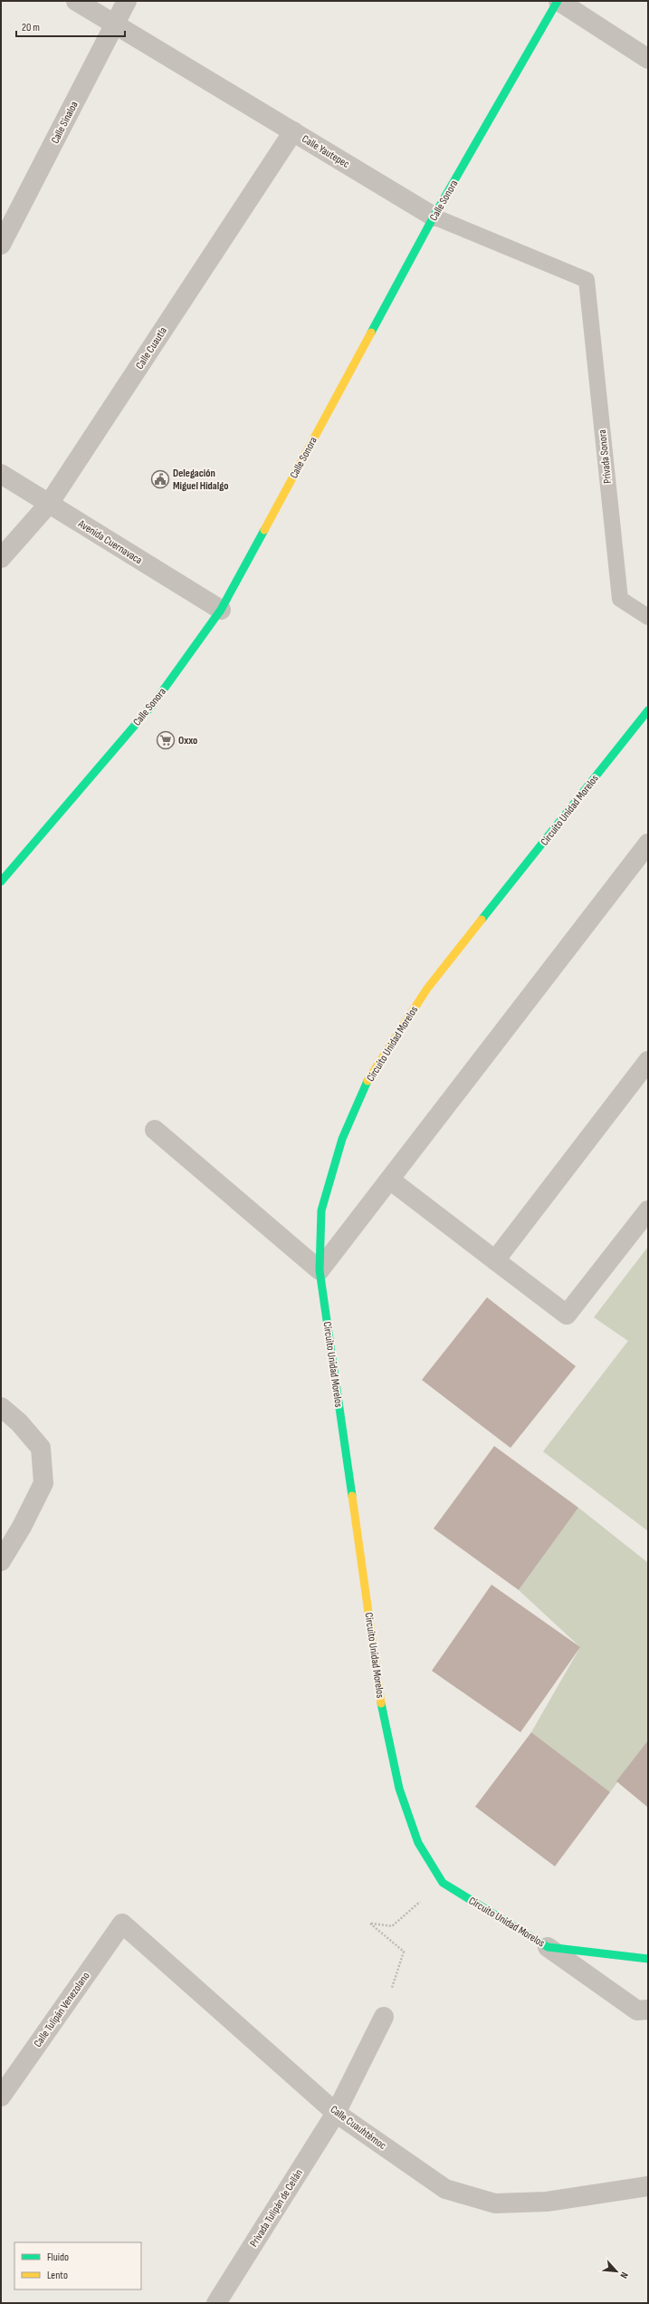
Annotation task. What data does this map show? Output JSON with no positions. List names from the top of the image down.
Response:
{
  "streets": {
    "street": [
      "Calle Sinaloa",
      "Calle Yautepec",
      "Calle Sonora",
      "Calle Cuautla",
      "Avenida Cuernavaca",
      "Circuito Unidad Morelos",
      "Calle Tulipán Venezolano",
      "Calle Cuauhtémoc",
      "Privada Tulipán de Ceilán"
    ],
    "lane": ["Privada Sonora"]
  },
  "crossings": [
    ["Calle Sinaloa", "Calle Yautepec"],
    ["Calle Yautepec", "Calle Sonora"],
    ["Calle Yautepec", "Calle Cuautla"],
    ["Calle Yautepec", "Privada Sonora"],
    ["Calle Sonora", "Avenida Cuernavaca"],
    ["Calle Cuautla", "Avenida Cuernavaca"],
    ["Calle Tulipán Venezolano", "Calle Cuauhtémoc"],
    ["Calle Cuauhtémoc", "Privada Tulipán de Ceilán"]
  ],
  "places": {
    "public building": ["Delegación Miguel Hidalgo"],
    "supermarket": ["Oxxo"]
  },
  "legend": ["Fluido", "Lento"],
  "scale_bar": "20 m",
  "north": "bottom right"
}
